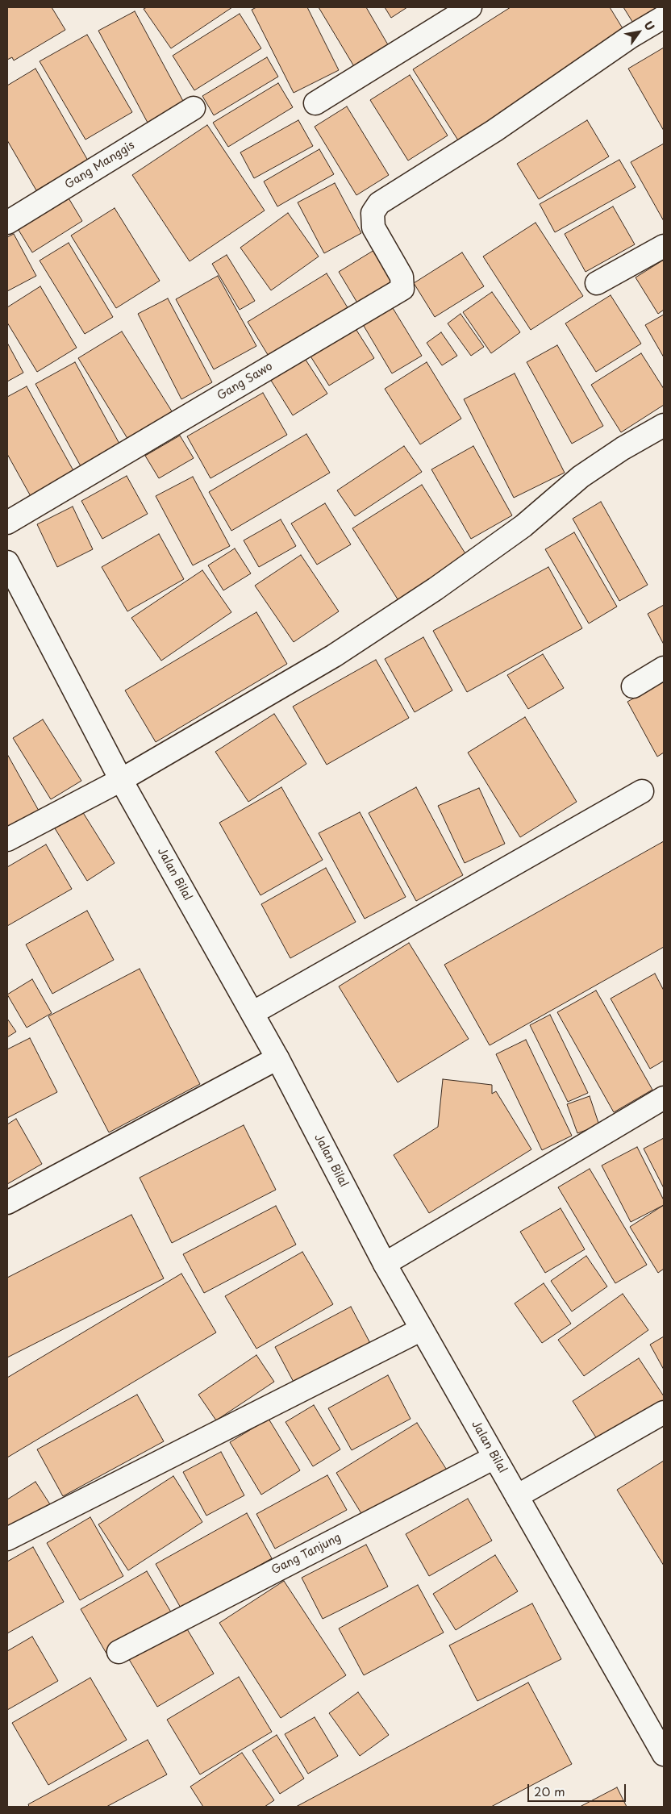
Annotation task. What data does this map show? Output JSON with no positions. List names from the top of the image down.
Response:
{
  "streets": {
    "street": [
      "Gang Manggis",
      "Gang Sawo",
      "Jalan Bilal",
      "Gang Tanjung"
    ]
  },
  "crossings": [
    ["Jalan Bilal", "Gang Tanjung"]
  ],
  "scale_bar": "20 m",
  "north": "top right"
}
